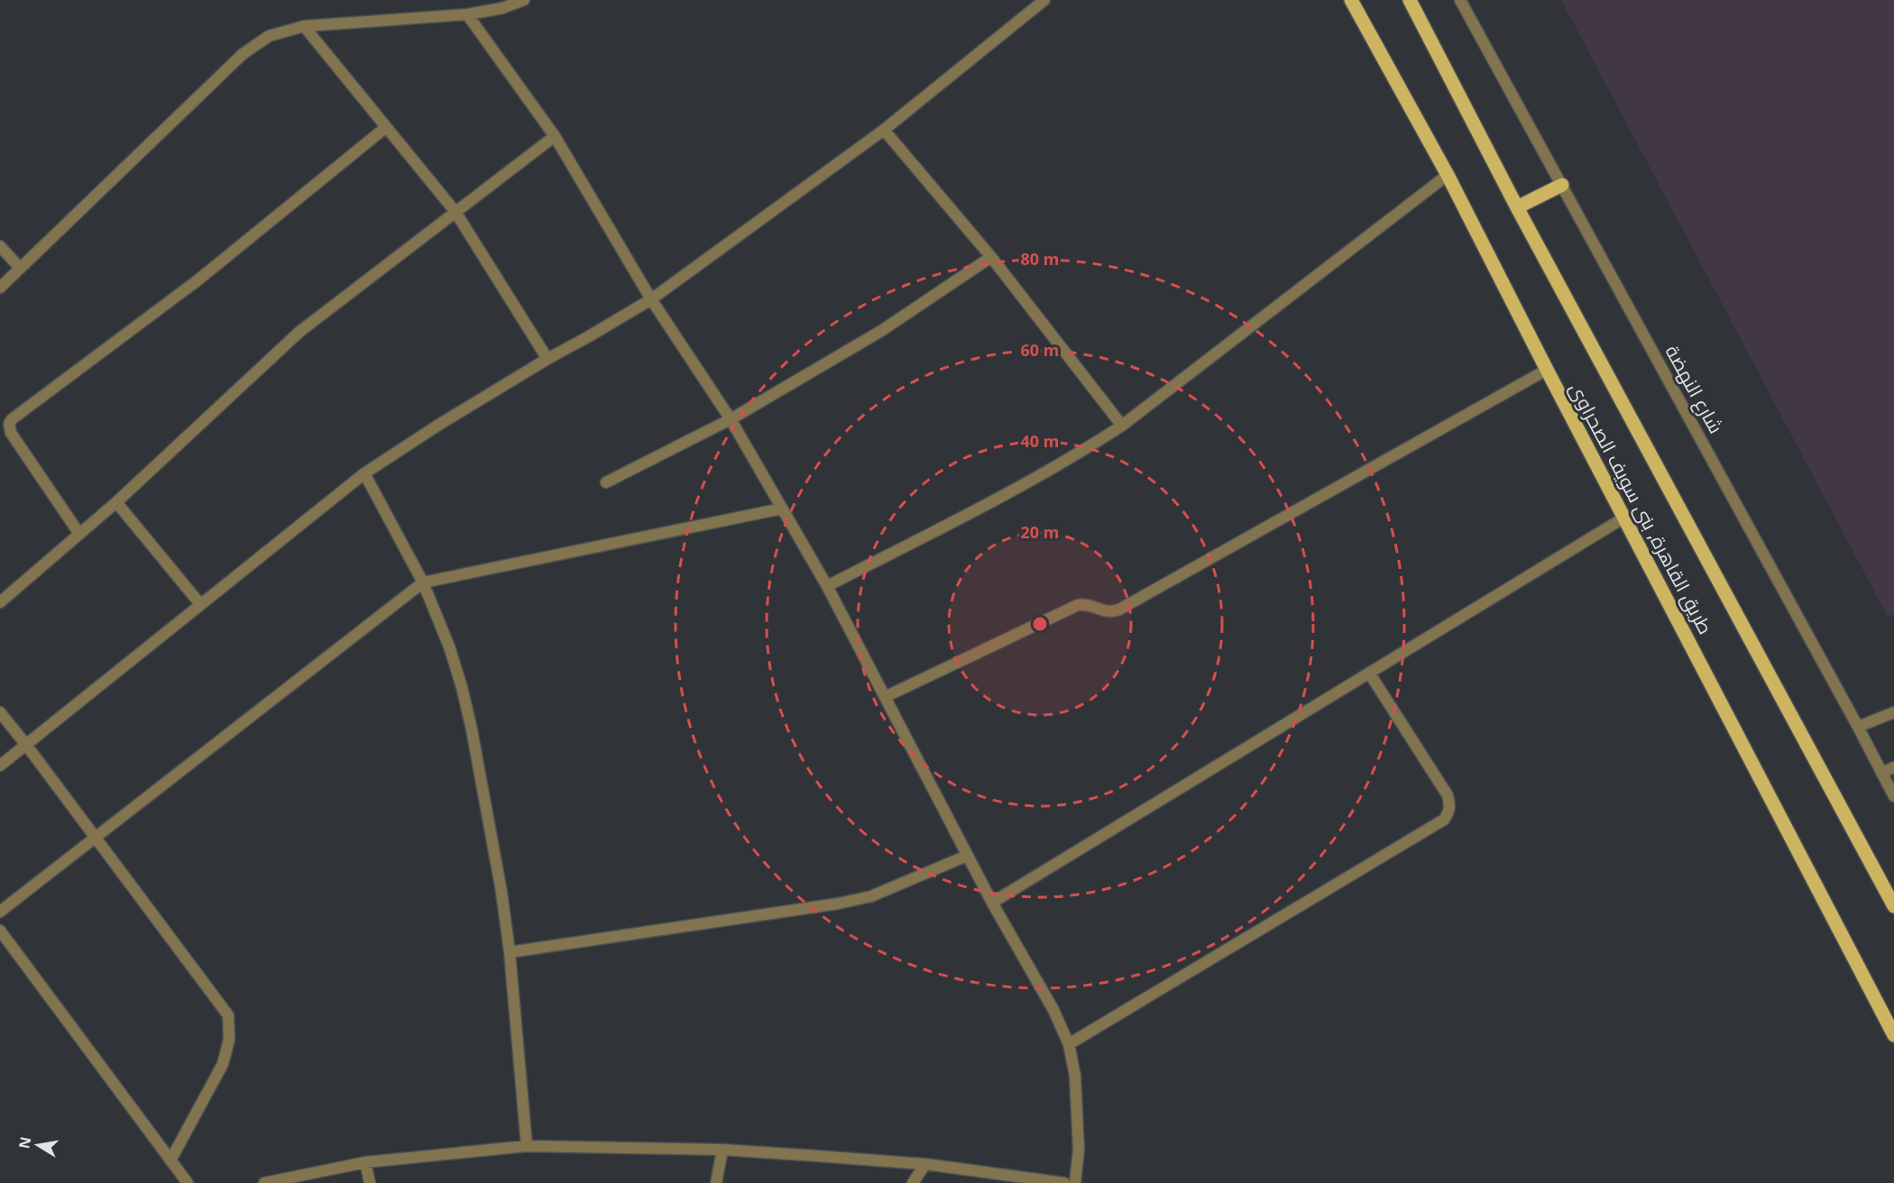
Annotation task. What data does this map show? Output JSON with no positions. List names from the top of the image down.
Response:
{
  "streets": {
    "main road": ["طريق القاهرة, بنى سويف الصحراوى"],
    "street": ["شارع النهضة"]
  },
  "north": "left",
  "rings": [
    "80 m",
    "60 m",
    "40 m",
    "20 m"
  ]
}
